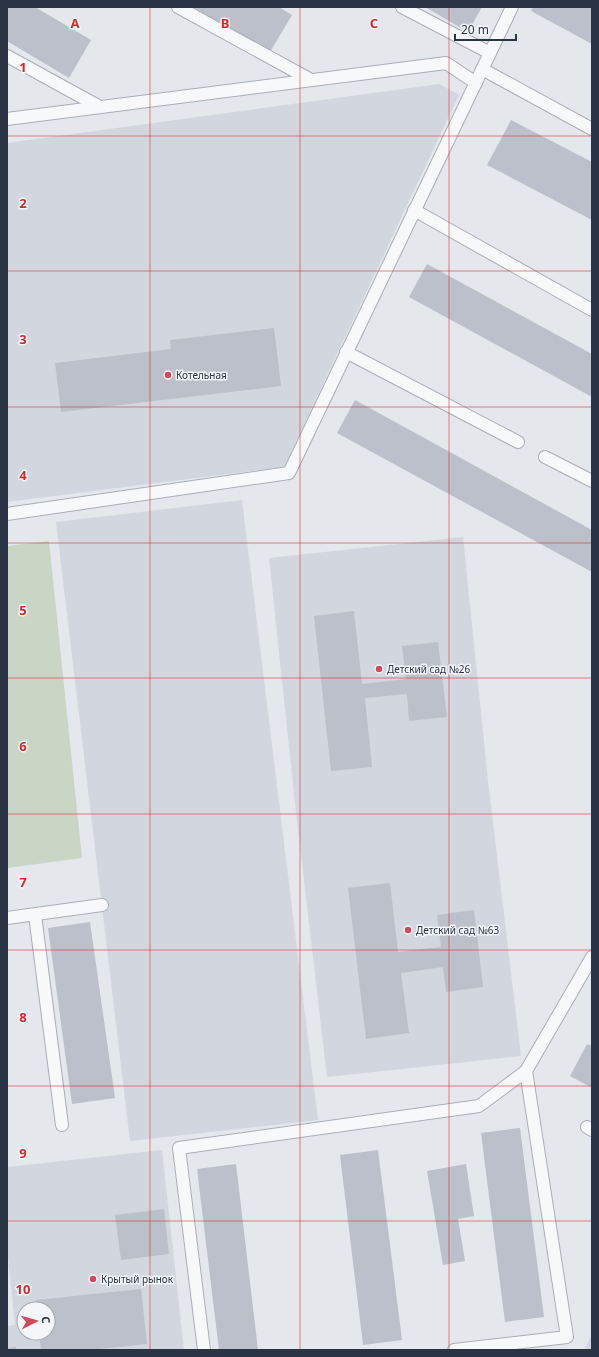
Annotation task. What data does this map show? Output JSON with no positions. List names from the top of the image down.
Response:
{
  "places": [
    "Котельная",
    "Детский сад №26",
    "Детский сад №63",
    "Крытый рынок"
  ],
  "scale_bar": "20 m",
  "north": "right",
  "grid": {
    "columns": ["A", "B", "C"],
    "rows": [
      "1",
      "2",
      "3",
      "4",
      "5",
      "6",
      "7",
      "8",
      "9",
      "10"
    ]
  }
}
